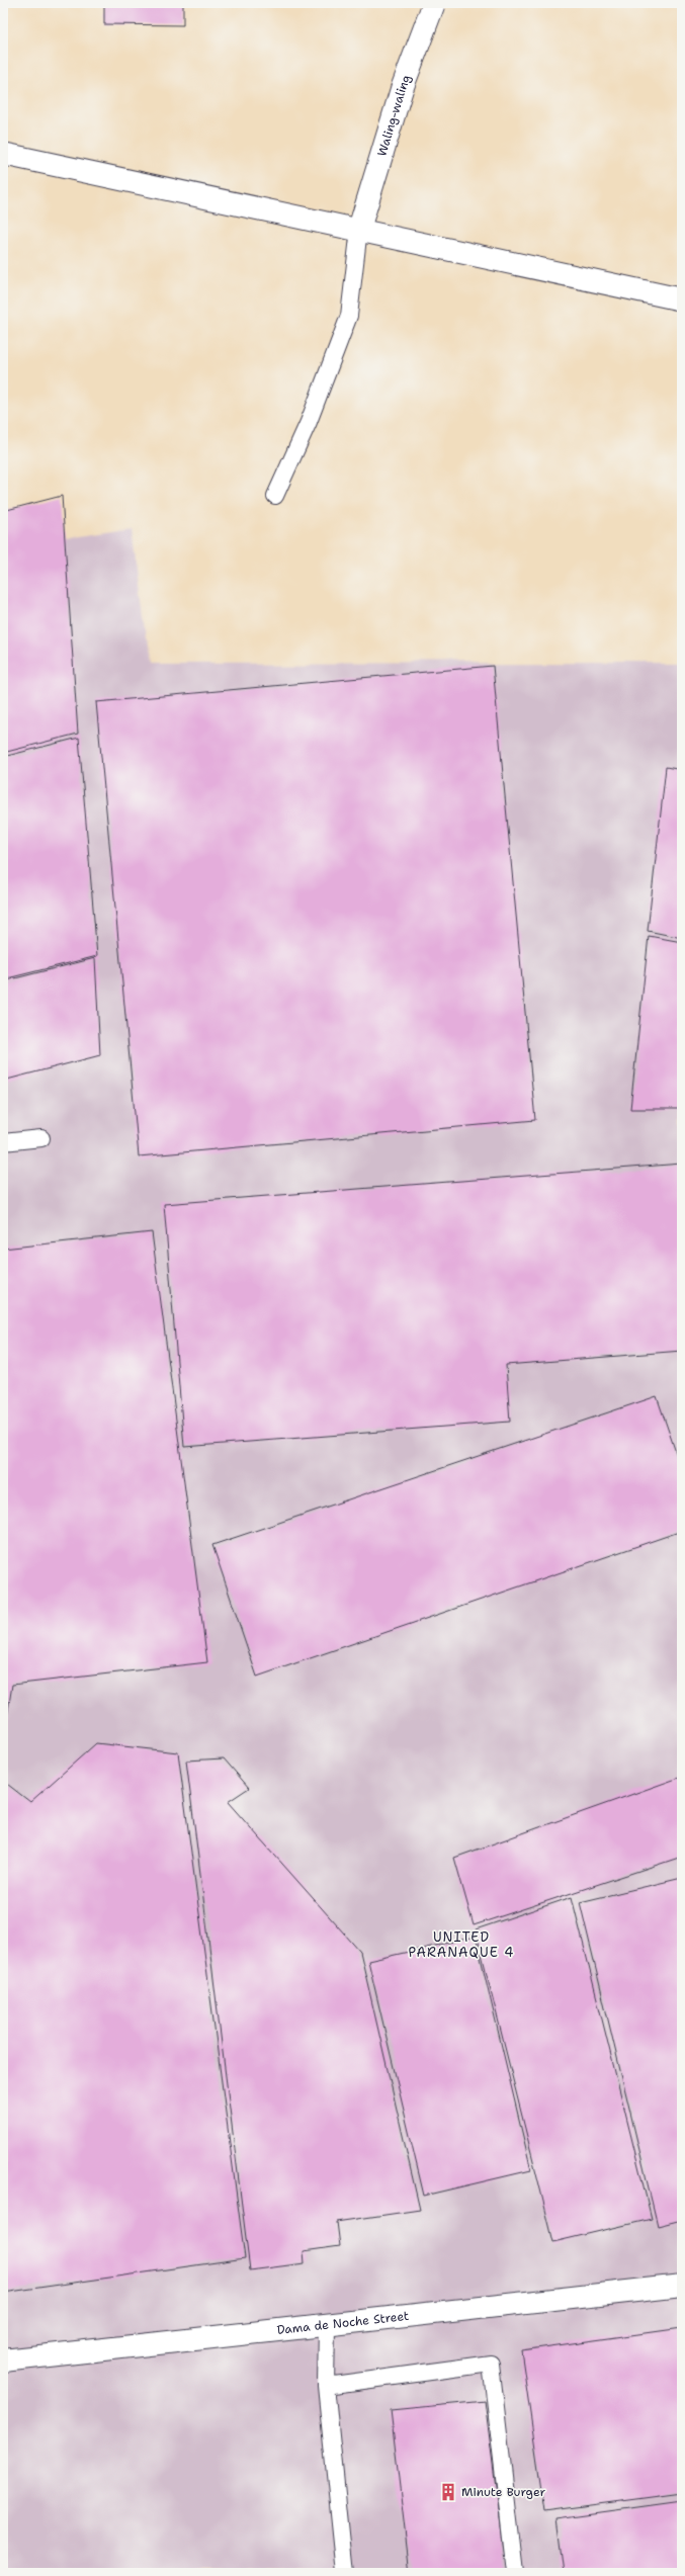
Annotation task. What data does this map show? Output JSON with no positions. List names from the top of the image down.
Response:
{
  "streets": {
    "street": ["Waling-waling", "Dama de Noche Street"]
  },
  "districts": ["UNITED PARANAQUE 4"],
  "places": {
    "building": ["Minute Burger"]
  }
}
